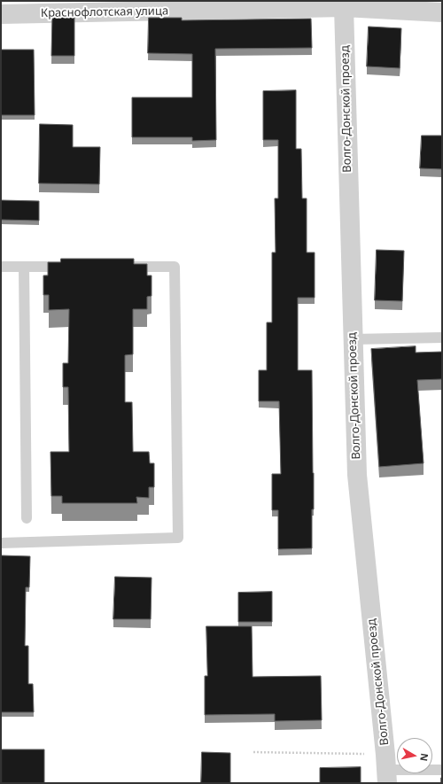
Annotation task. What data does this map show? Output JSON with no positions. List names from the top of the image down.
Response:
{
  "streets": {
    "street": ["Краснофлотская улица", "Волго-Донской проезд"]
  },
  "crossings": [
    ["Краснофлотская улица", "Волго-Донской проезд"]
  ],
  "north": "right"
}
